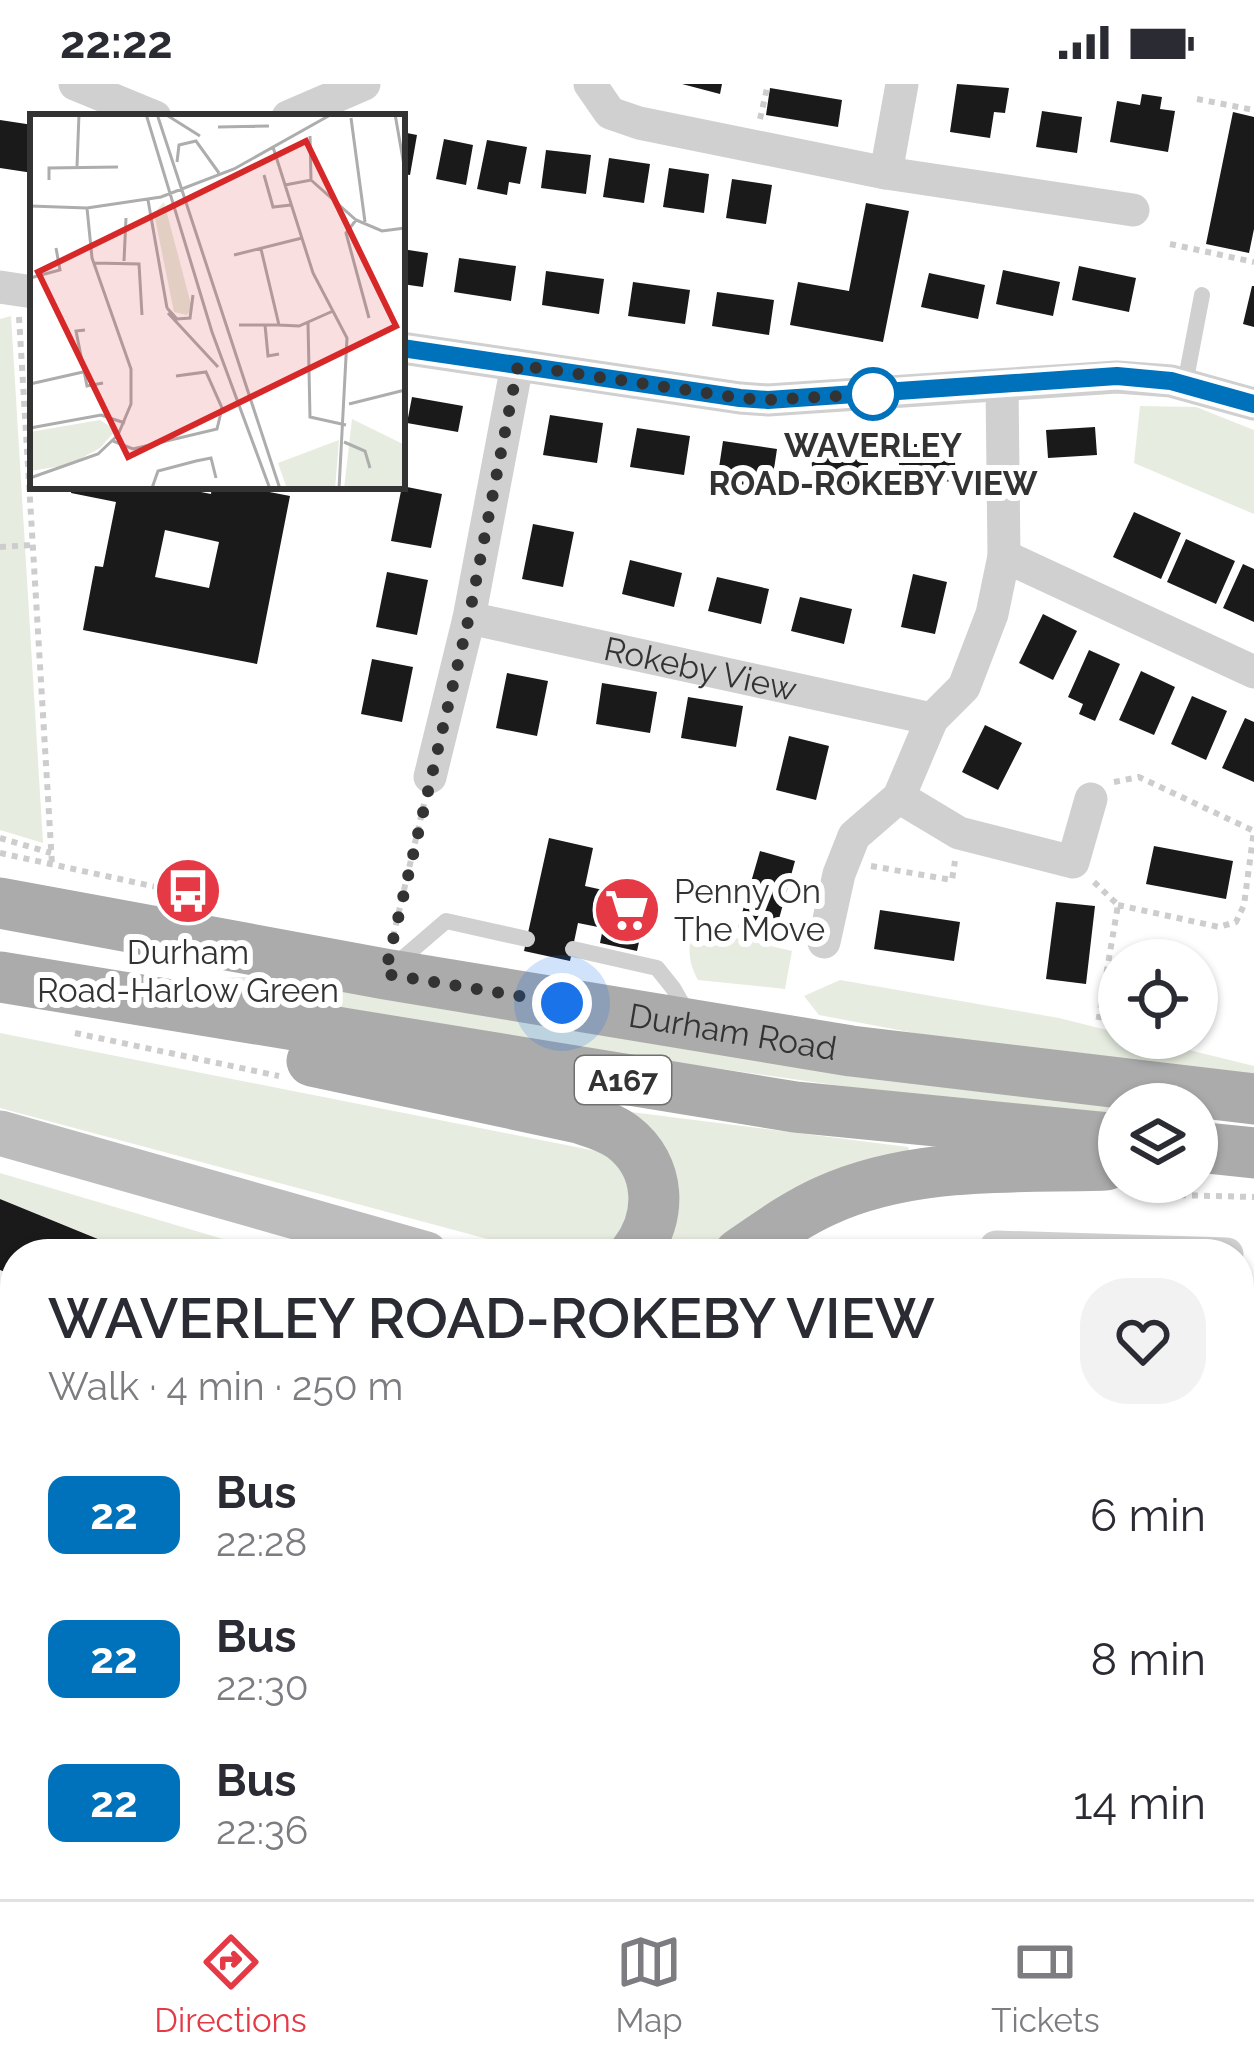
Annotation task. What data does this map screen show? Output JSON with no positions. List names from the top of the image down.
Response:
{
  "streets": {
    "main road": ["Durham Road", "A167"],
    "street": ["Rokeby View"]
  },
  "places": {
    "other": ["WAVERLEY ROAD-ROKEBY VIEW"],
    "bus stop": ["Durham Road-Harlow Green"],
    "supermarket": ["Penny On The Move"]
  },
  "lines": ["bus line 22"],
  "page": {
    "status": "22:22",
    "heading": ["WAVERLEY ROAD-ROKEBY VIEW", "Walk · 4 min · 250 m"],
    "list": [
      {
        "mark": "22",
        "name": "Bus",
        "note": "22:28",
        "value": "6 min"
      },
      {
        "mark": "22",
        "name": "Bus",
        "note": "22:30",
        "value": "8 min"
      },
      {
        "mark": "22",
        "name": "Bus",
        "note": "22:36",
        "value": "14 min"
      }
    ],
    "tabs": ["Directions", "Map", "Tickets"]
  }
}
